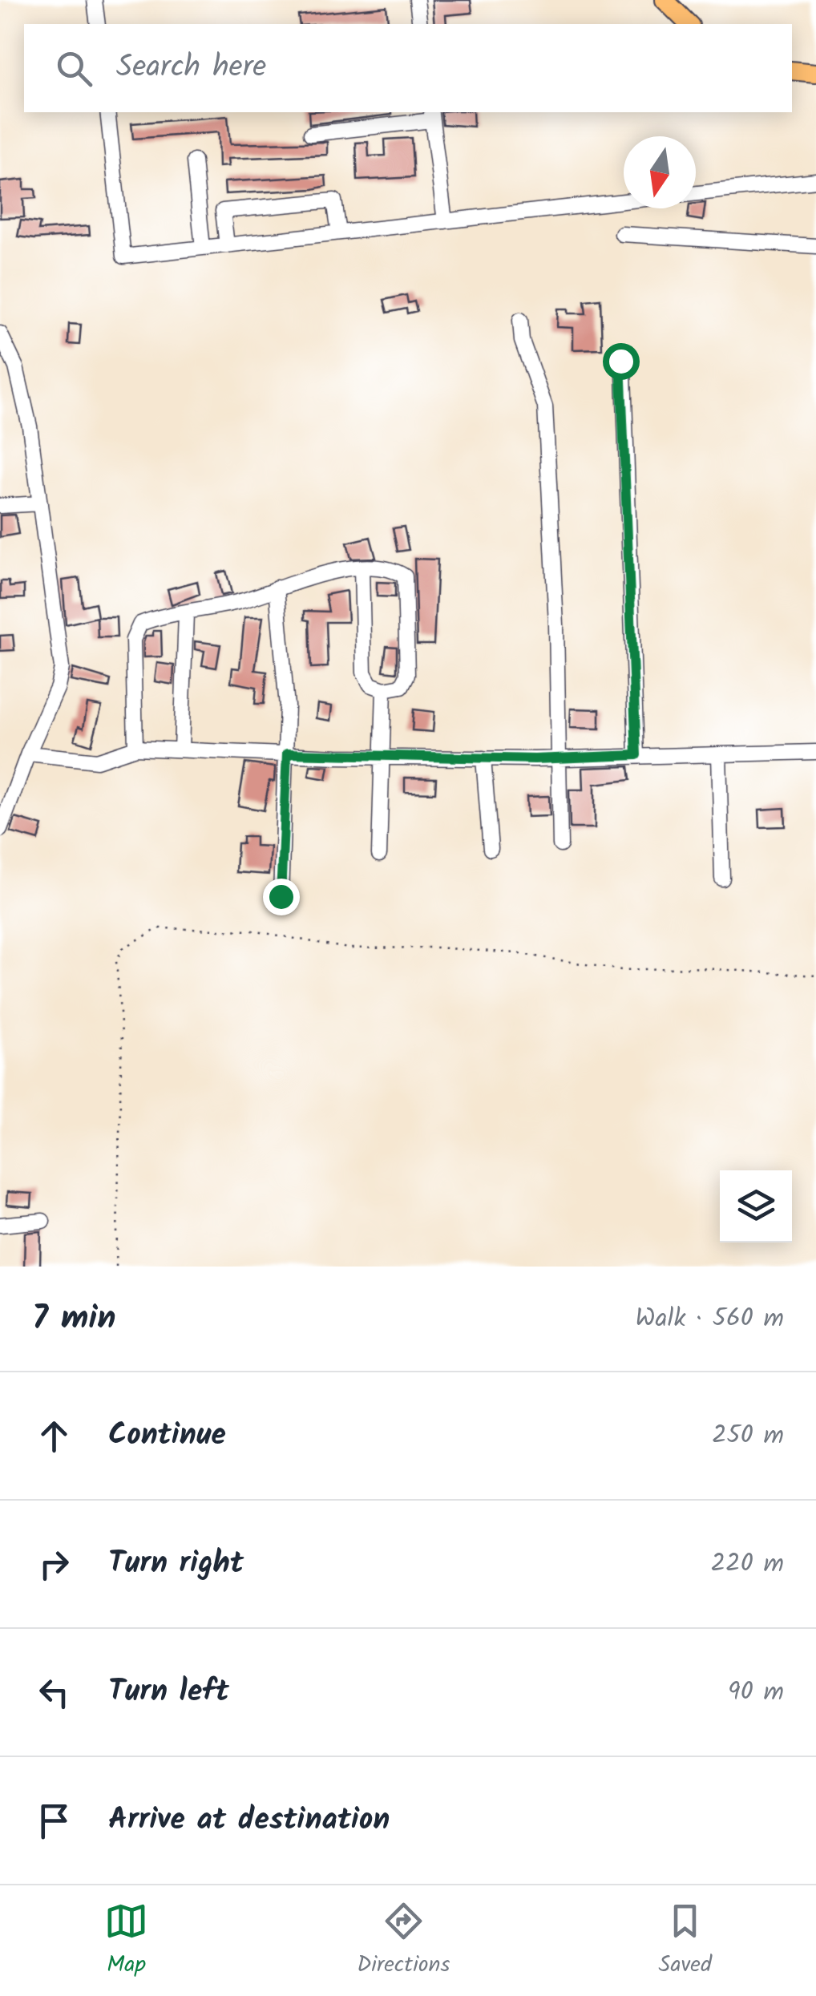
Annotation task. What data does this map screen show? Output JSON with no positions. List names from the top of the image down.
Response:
{
  "north": "bottom",
  "page": {
    "search": "Search here",
    "heading": ["7 min", "Walk · 560 m"],
    "list": [
      ["Continue", "250 m"],
      ["Turn right", "220 m"],
      ["Turn left", "90 m"],
      "Arrive at destination"
    ],
    "nav": ["Map", "Directions", "Saved"]
  }
}
